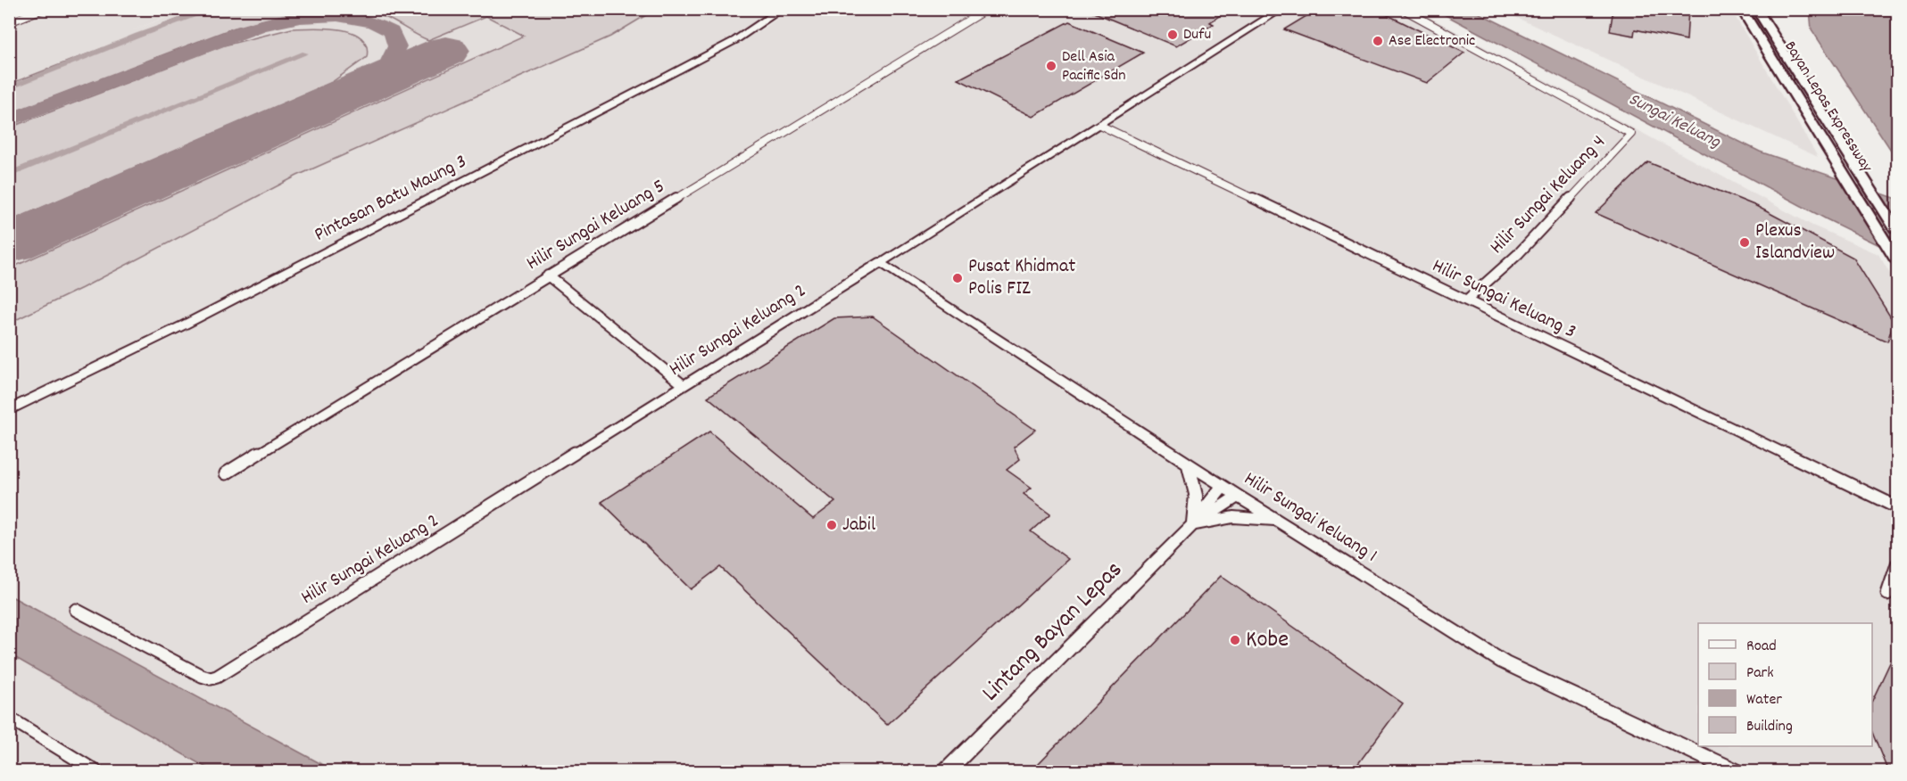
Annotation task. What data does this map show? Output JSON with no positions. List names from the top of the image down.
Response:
{
  "streets": {
    "highway": ["Bayan Lepas Expressway"],
    "street": [
      "Hilir Sungai Keluang 4",
      "Pintasan Batu Maung 3",
      "Hilir Sungai Keluang 5",
      "Hilir Sungai Keluang 3",
      "Hilir Sungai Keluang 2",
      "Hilir Sungai Keluang 1",
      "Lintang Bayan Lepas"
    ]
  },
  "crossings": [
    ["Hilir Sungai Keluang 4", "Hilir Sungai Keluang 3"],
    ["Hilir Sungai Keluang 3", "Hilir Sungai Keluang 2"],
    ["Hilir Sungai Keluang 2", "Hilir Sungai Keluang 1"],
    ["Hilir Sungai Keluang 1", "Lintang Bayan Lepas"]
  ],
  "water": ["Sungai Keluang"],
  "places": [
    "Dufu",
    "Ase Electronic",
    "Dell Asia Pacific Sdn",
    "Plexus Islandview",
    "Pusat Khidmat Polis FIZ",
    "Jabil",
    "Kobe"
  ],
  "legend": [
    "Road",
    "Park",
    "Water",
    "Building"
  ]
}
